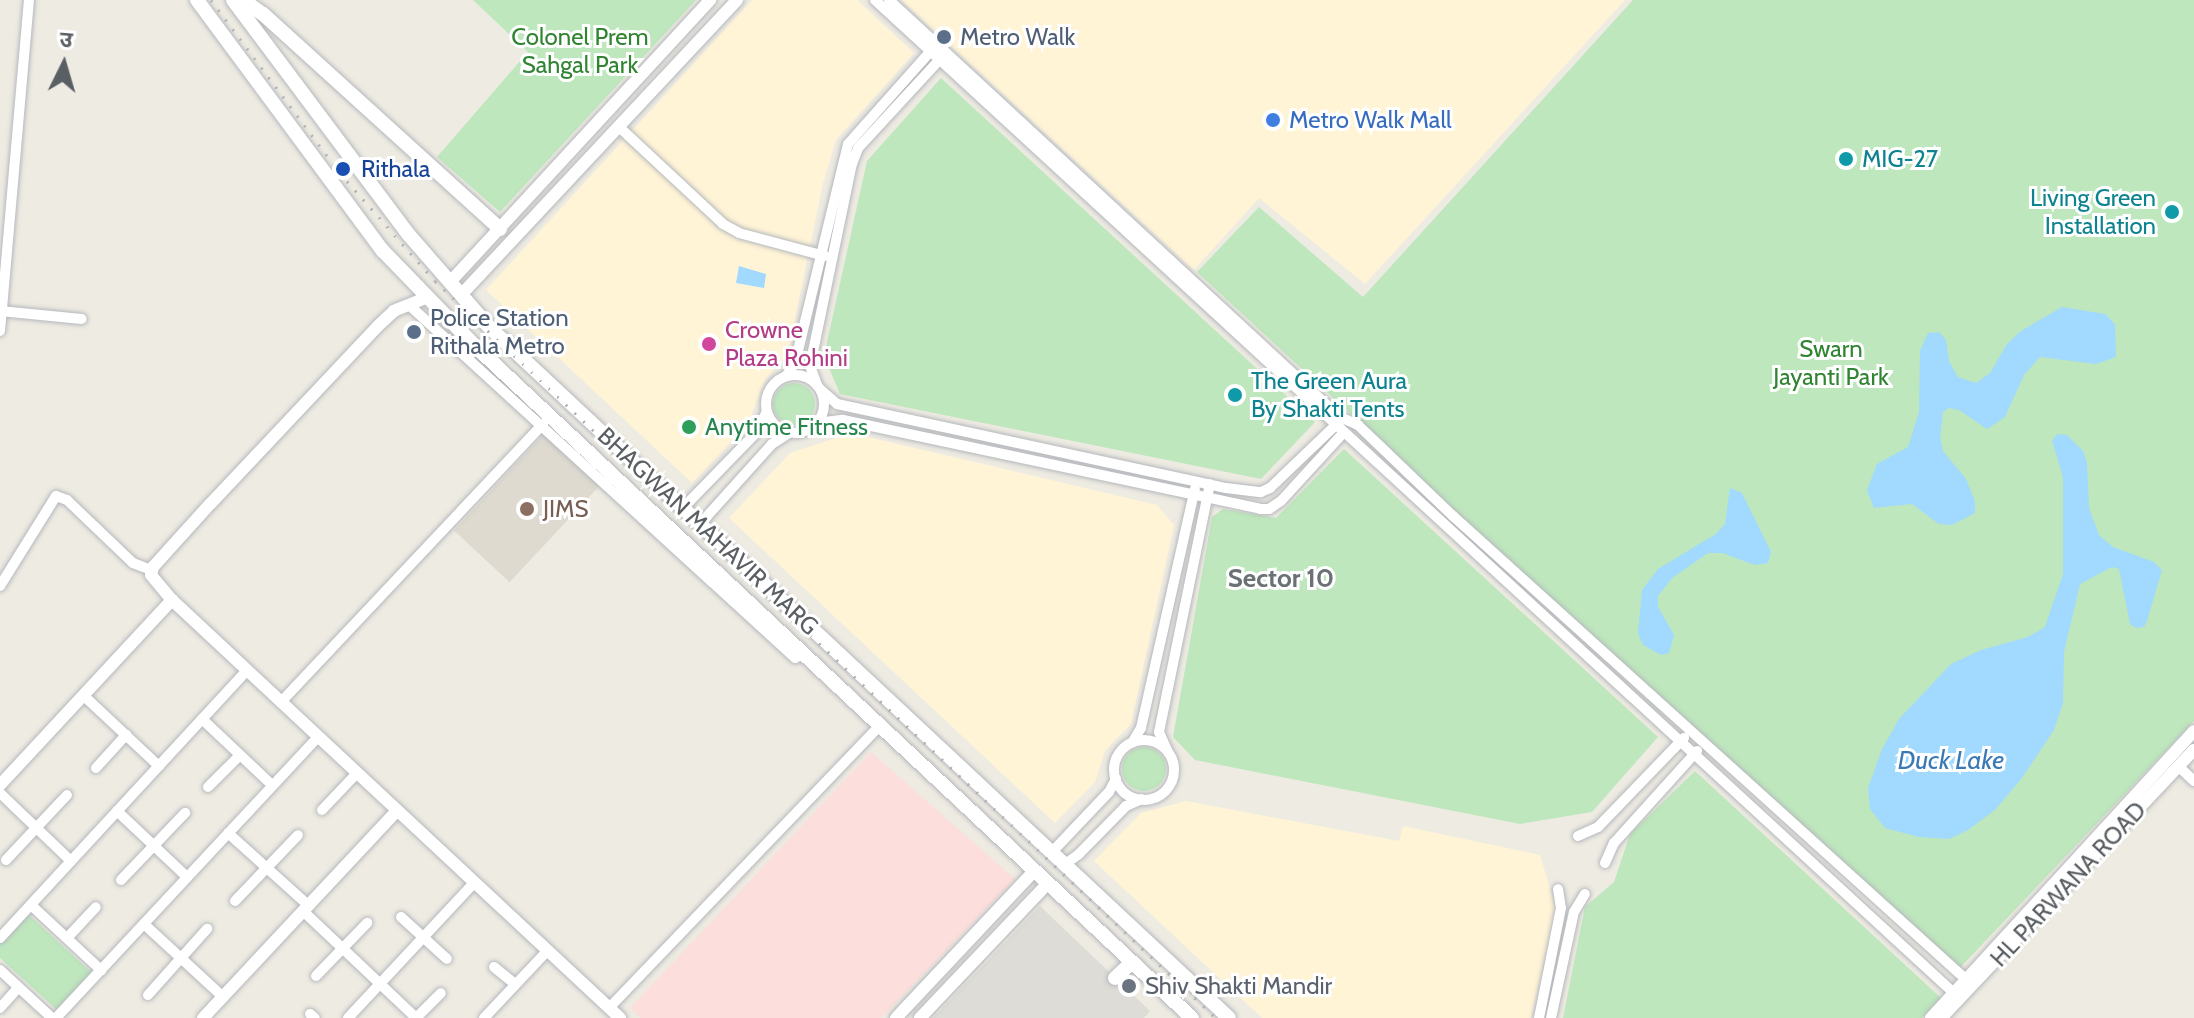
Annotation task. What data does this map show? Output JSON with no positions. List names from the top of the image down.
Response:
{
  "streets": {
    "main road": ["BHAGWAN MAHAVIR MARG"],
    "street": ["HL PARWANA ROAD"]
  },
  "districts": ["Sector 10"],
  "water": ["Duck Lake"],
  "parks": ["Colonel Prem Sahgal Park", "Swarn Jayanti Park"],
  "places": [
    "Metro Walk",
    "Metro Walk Mall",
    "MIG-27",
    "Rithala",
    "Living Green Installation",
    "Police Station Rithala Metro",
    "Crowne Plaza Rohini",
    "The Green Aura By Shakti Tents",
    "Anytime Fitness",
    "JIMS",
    "Shiv Shakti Mandir"
  ],
  "north": "top"
}
